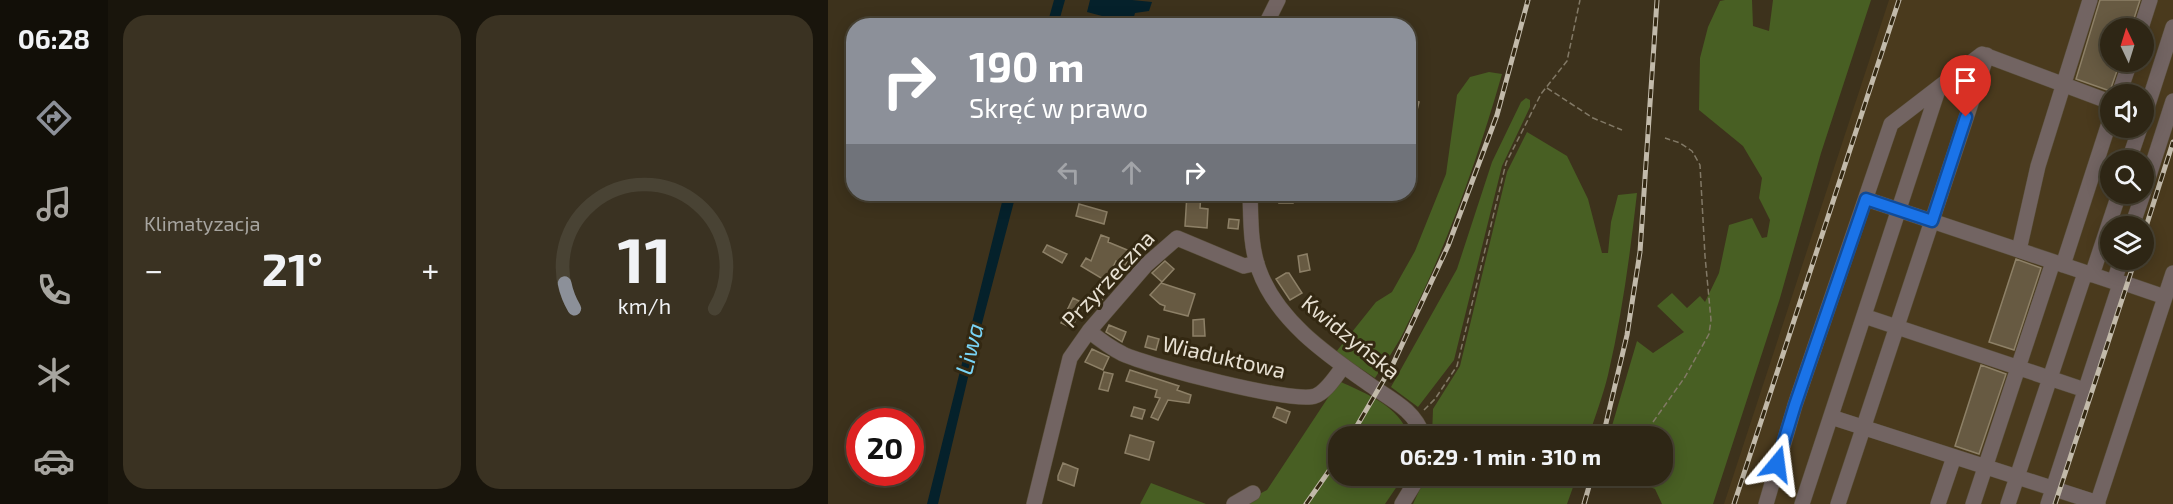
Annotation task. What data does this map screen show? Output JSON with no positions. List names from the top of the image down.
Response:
{
  "streets": {
    "street": ["Przyrzeczna", "Kwidzyńska", "Wiaduktowa"]
  },
  "crossings": [
    ["Przyrzeczna", "Kwidzyńska"],
    ["Przyrzeczna", "Wiaduktowa"],
    ["Kwidzyńska", "Wiaduktowa"]
  ],
  "water": ["Liwa"],
  "north": "top",
  "page": {
    "tabs": "06:28",
    "tile": "Klimatyzacja",
    "turn": ["190 m", "Skręć w prawo"],
    "heat": ["−", "21°", "+"],
    "limit": "20",
    "trip": "06:29 · 1 min · 310 m",
    "gauge": ["11", "km/h"]
  }
}
